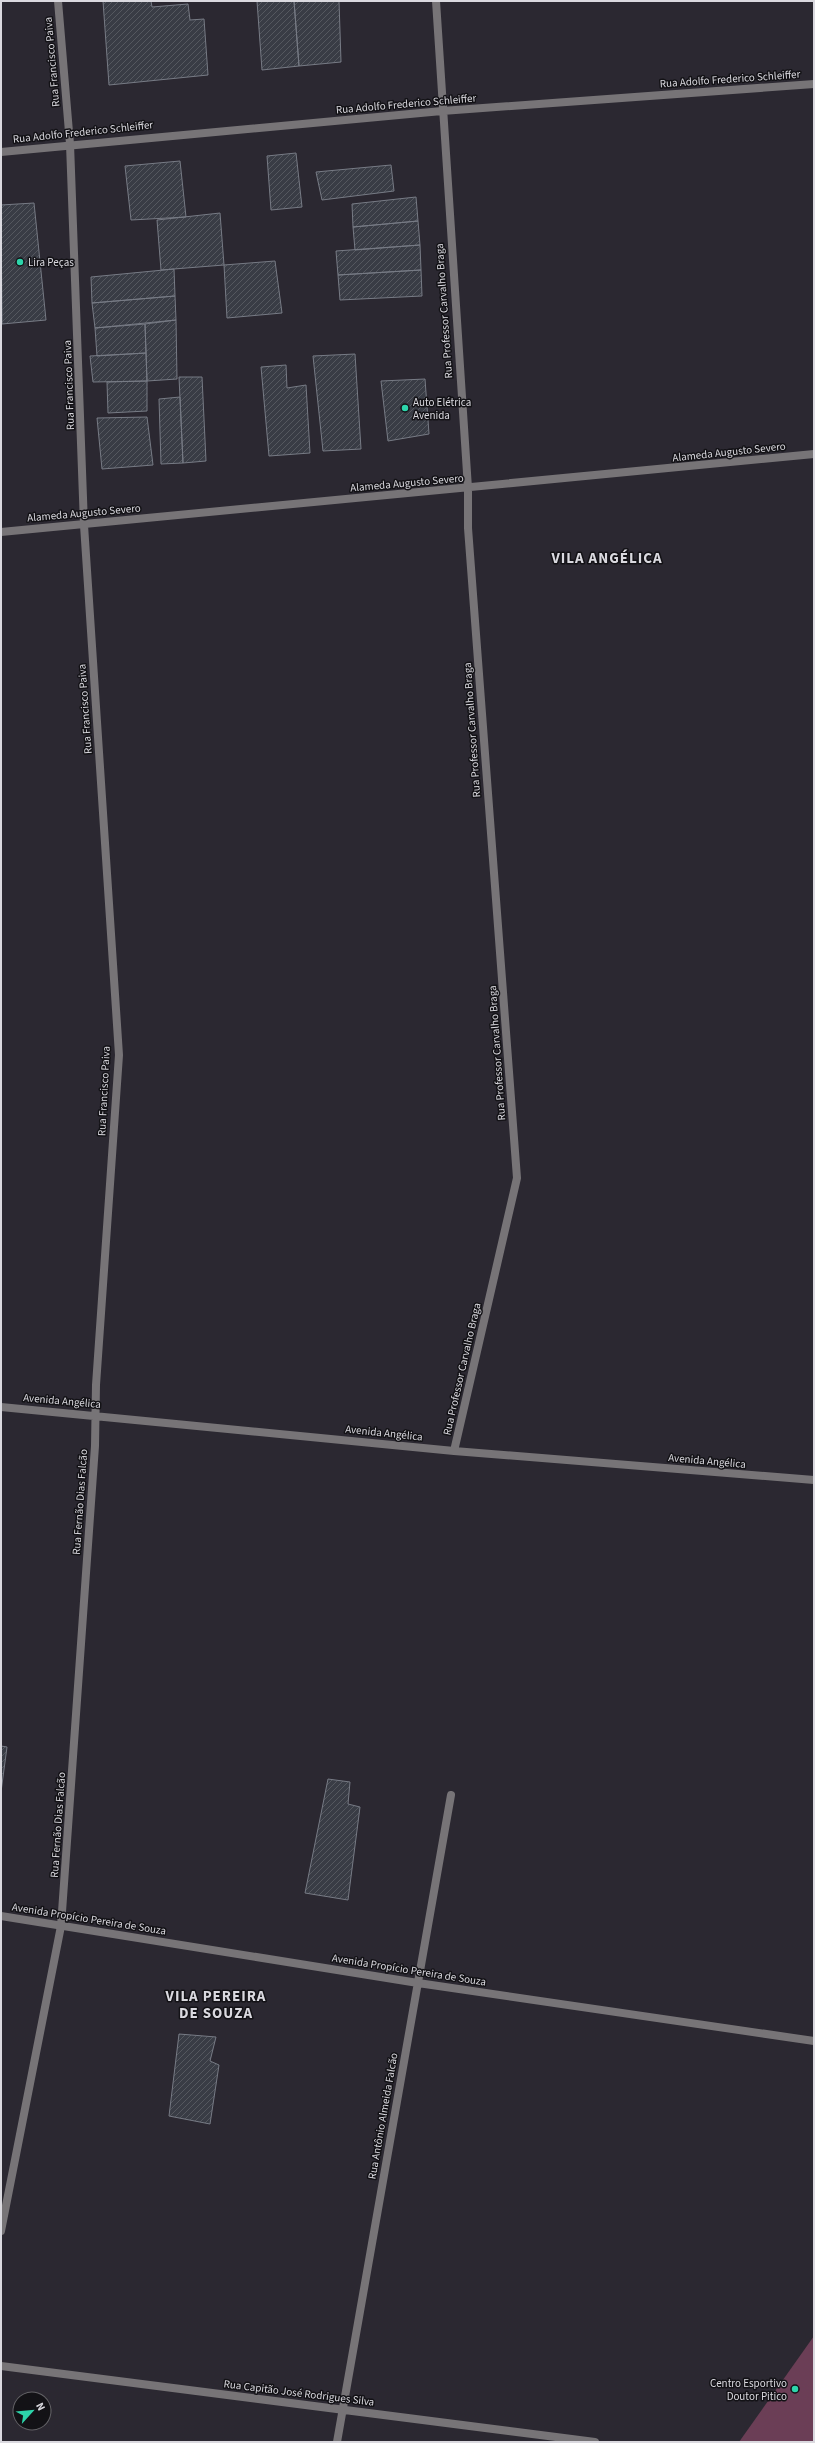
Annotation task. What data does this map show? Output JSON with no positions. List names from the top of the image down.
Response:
{
  "streets": {
    "street": [
      "Rua Francisco Paiva",
      "Rua Adolfo Frederico Schleiffer",
      "Rua Professor Carvalho Braga",
      "Alameda Augusto Severo",
      "Avenida Angélica",
      "Rua Fernão Dias Falcão",
      "Avenida Propício Pereira de Souza",
      "Rua Antônio Almeida Falcão",
      "Rua Capitão José Rodrigues Silva"
    ]
  },
  "crossings": [
    ["Rua Francisco Paiva", "Rua Adolfo Frederico Schleiffer"],
    ["Rua Francisco Paiva", "Alameda Augusto Severo"],
    ["Rua Francisco Paiva", "Avenida Angélica"],
    ["Rua Francisco Paiva", "Rua Fernão Dias Falcão"],
    ["Rua Adolfo Frederico Schleiffer", "Rua Professor Carvalho Braga"],
    ["Rua Professor Carvalho Braga", "Alameda Augusto Severo"],
    ["Rua Professor Carvalho Braga", "Avenida Angélica"],
    ["Avenida Angélica", "Rua Fernão Dias Falcão"],
    ["Rua Fernão Dias Falcão", "Avenida Propício Pereira de Souza"],
    ["Avenida Propício Pereira de Souza", "Rua Antônio Almeida Falcão"],
    ["Rua Antônio Almeida Falcão", "Rua Capitão José Rodrigues Silva"]
  ],
  "districts": ["VILA ANGÉLICA", "VILA PEREIRA DE SOUZA"],
  "places": ["Lira Peças", "Auto Elétrica Avenida", "Centro Esportivo Doutor Pitico"],
  "north": "top right"
}
